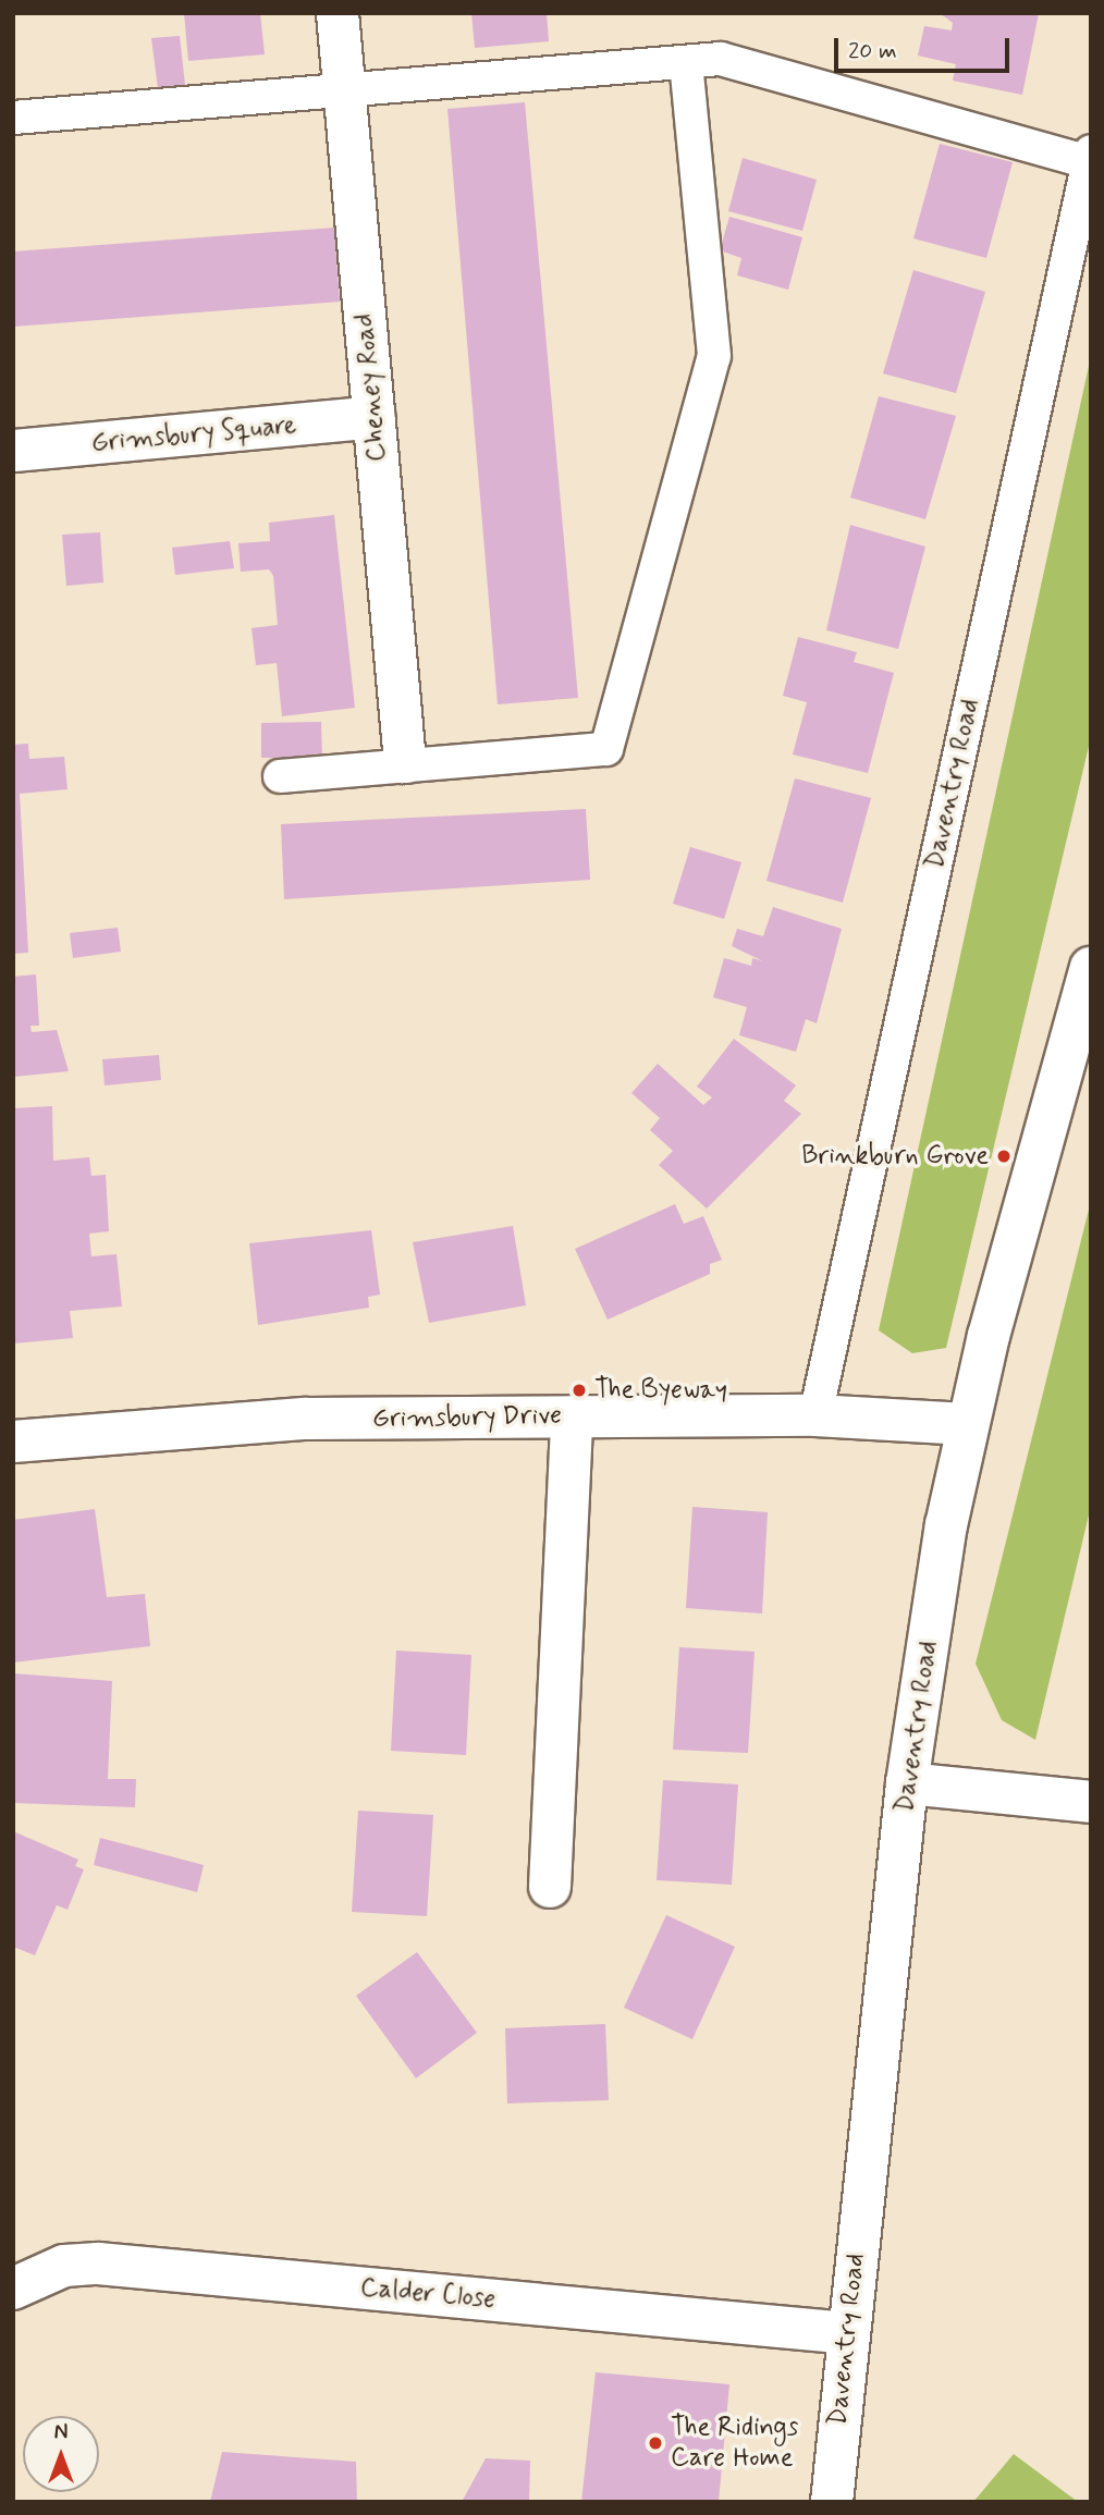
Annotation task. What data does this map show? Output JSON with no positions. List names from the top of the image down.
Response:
{
  "streets": {
    "street": [
      "Cheney Road",
      "Grimsbury Square",
      "Daventry Road",
      "Grimsbury Drive",
      "Calder Close"
    ]
  },
  "crossings": [
    ["Cheney Road", "Grimsbury Square"],
    ["Daventry Road", "Grimsbury Drive"],
    ["Daventry Road", "Calder Close"]
  ],
  "places": ["Brinkburn Grove", "The Byeway", "The Ridings Care Home"],
  "scale_bar": "20 m",
  "north": "top"
}
